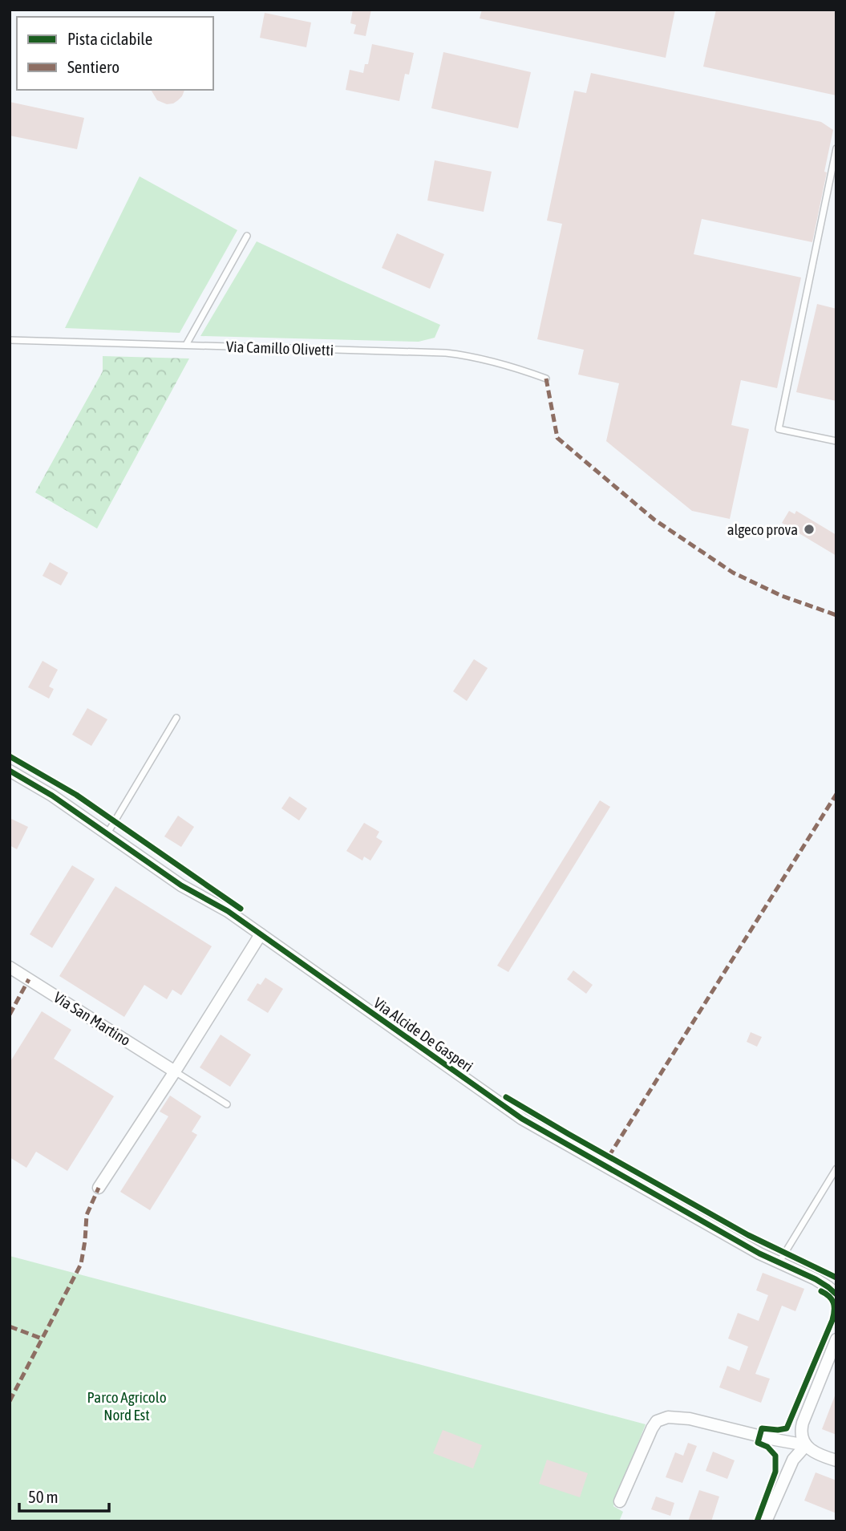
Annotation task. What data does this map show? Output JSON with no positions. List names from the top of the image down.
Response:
{
  "streets": {
    "street": ["Via San Martino", "Via Alcide De Gasperi"],
    "lane": ["Via Camillo Olivetti"]
  },
  "parks": ["Parco Agricolo Nord Est"],
  "places": ["algeco prova"],
  "legend": ["Pista ciclabile", "Sentiero"],
  "scale_bar": "50 m"
}
